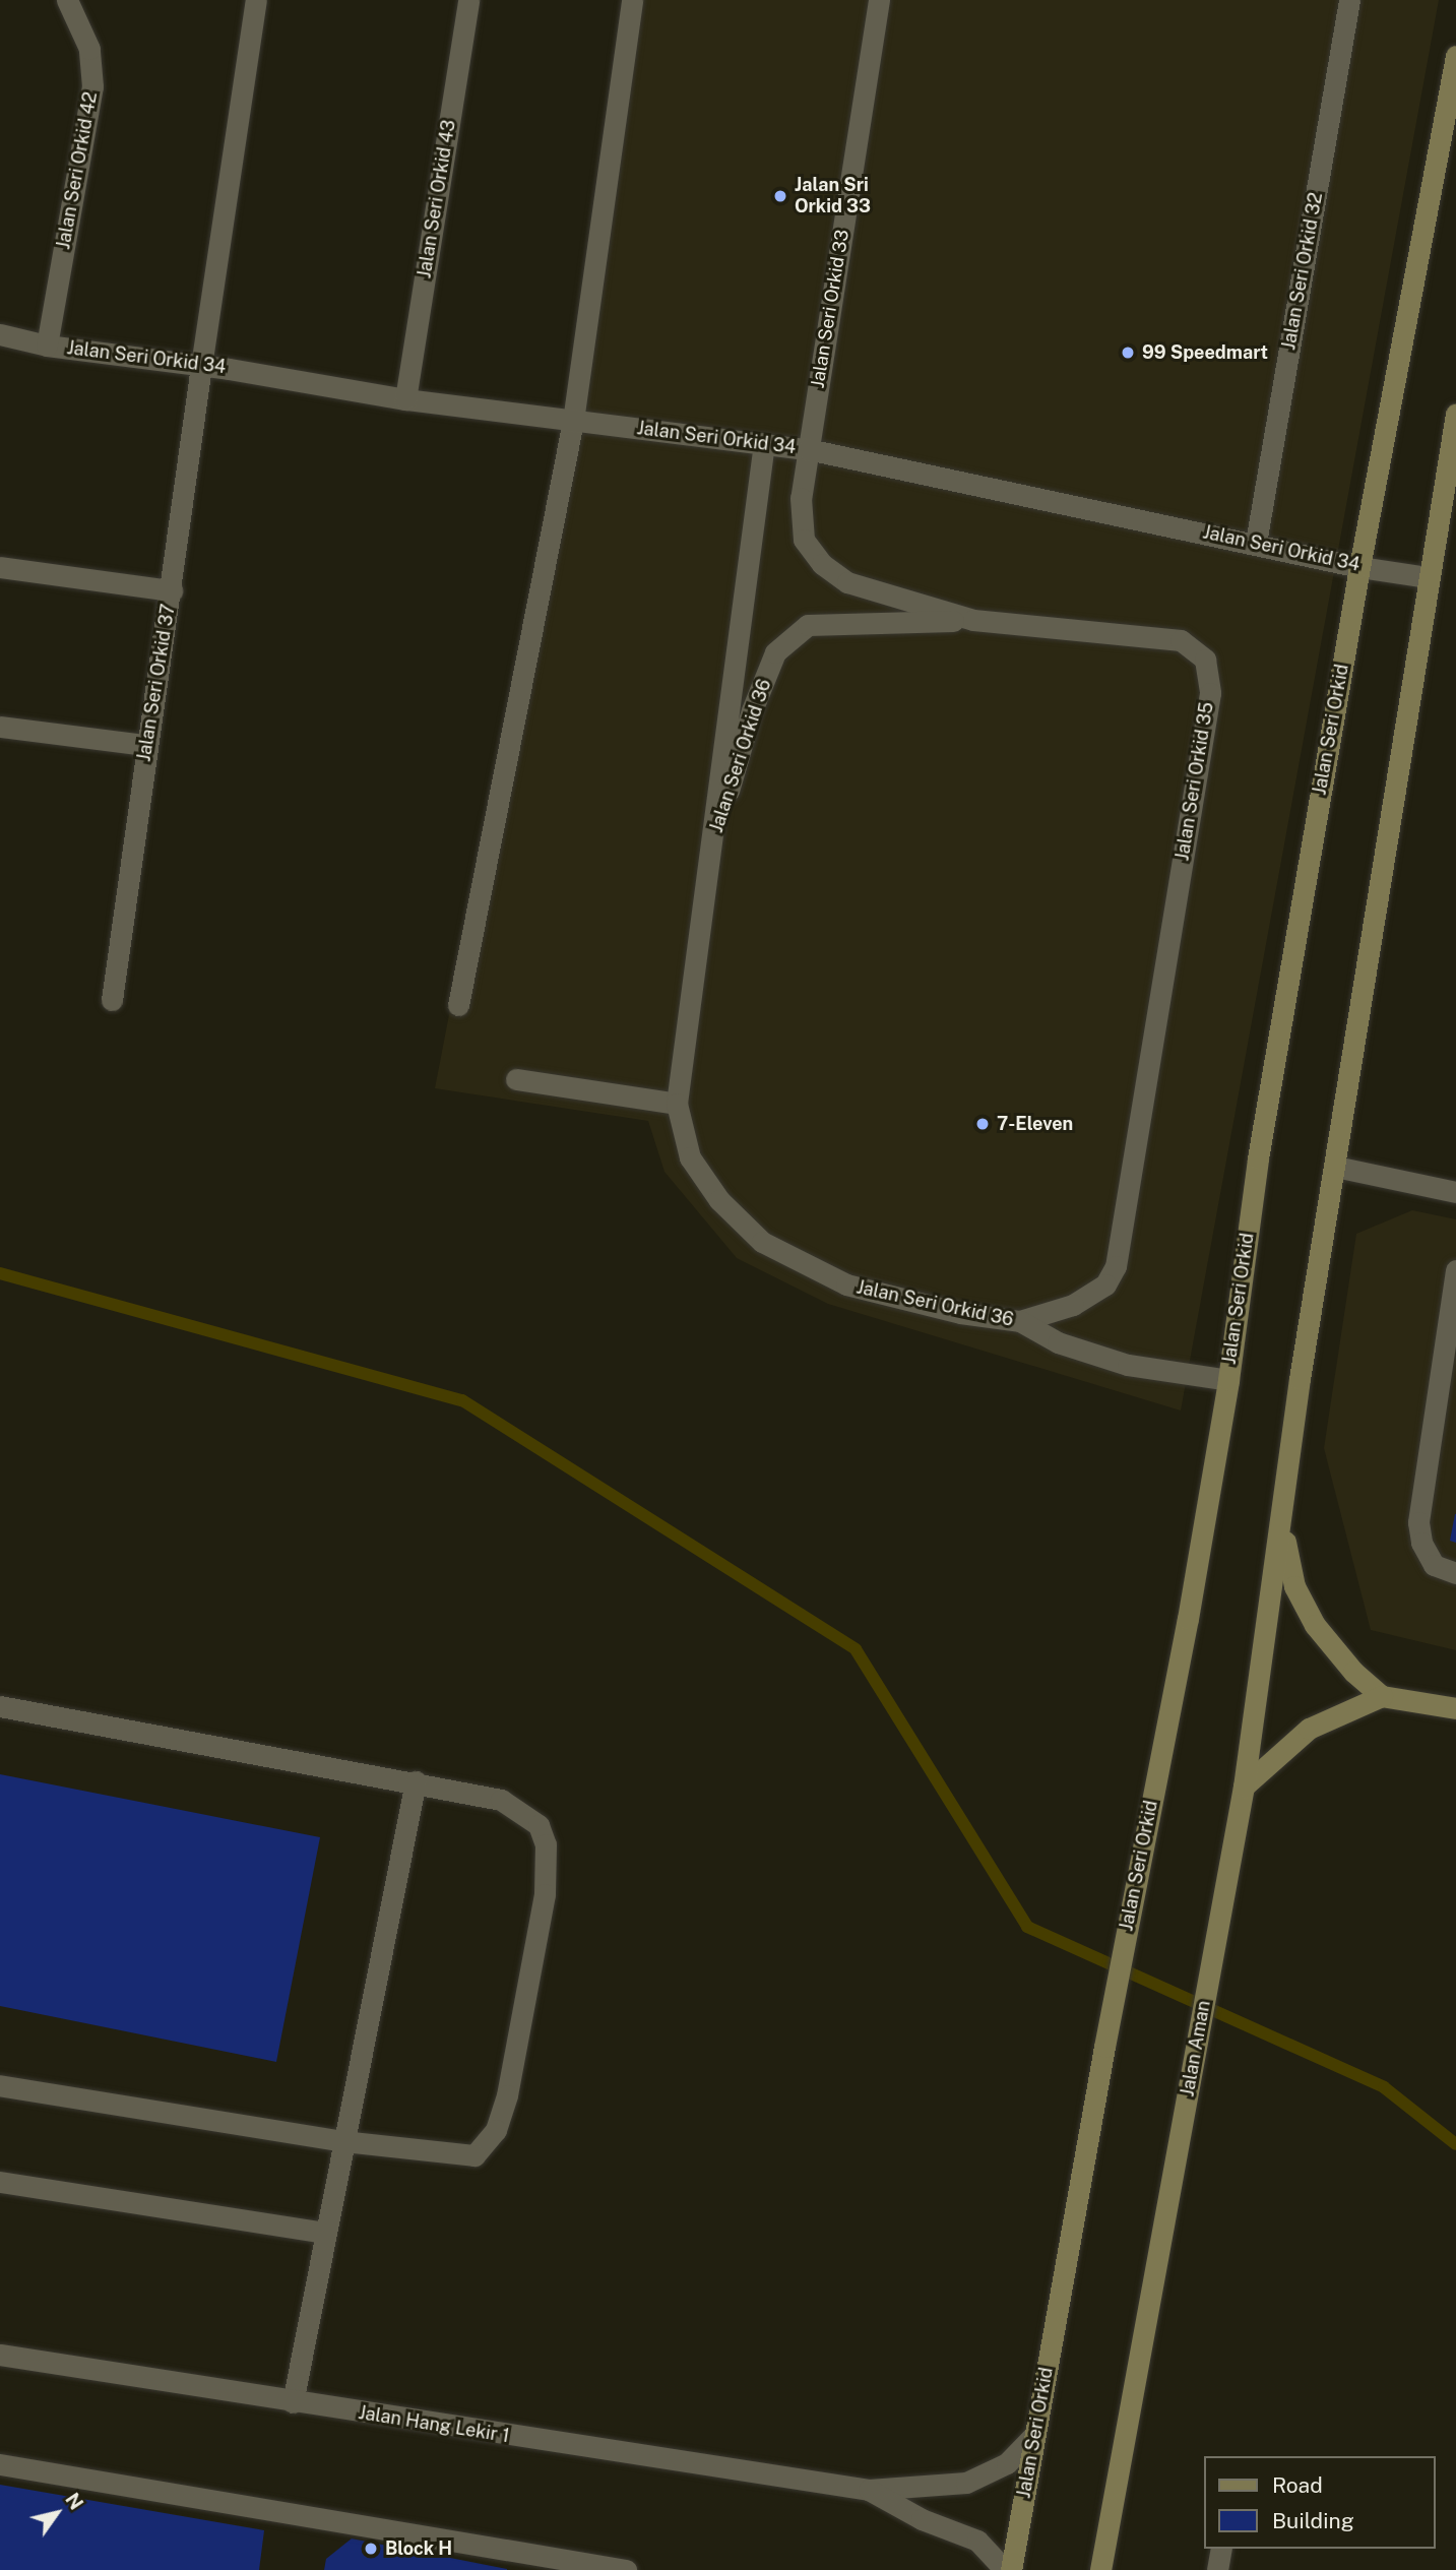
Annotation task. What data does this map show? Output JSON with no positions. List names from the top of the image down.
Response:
{
  "streets": {
    "main road": ["Jalan Seri Orkid", "Jalan Aman"],
    "street": [
      "Jalan Seri Orkid 42",
      "Jalan Seri Orkid 43",
      "Jalan Seri Orkid 32",
      "Jalan Seri Orkid 33",
      "Jalan Seri Orkid 34",
      "Jalan Seri Orkid 37",
      "Jalan Seri Orkid 36",
      "Jalan Seri Orkid 35",
      "Jalan Hang Lekir 1"
    ]
  },
  "crossings": [
    ["Jalan Seri Orkid 42", "Jalan Seri Orkid 34"],
    ["Jalan Seri Orkid 43", "Jalan Seri Orkid 34"],
    ["Jalan Seri Orkid 32", "Jalan Seri Orkid 34"],
    ["Jalan Seri Orkid 33", "Jalan Seri Orkid 34"],
    ["Jalan Seri Orkid 33", "Jalan Seri Orkid 35"],
    ["Jalan Seri Orkid 34", "Jalan Seri Orkid 37"],
    ["Jalan Seri Orkid 34", "Jalan Seri Orkid"],
    ["Jalan Seri Orkid 34", "Jalan Seri Orkid 36"],
    ["Jalan Seri Orkid 34", "Jalan Seri Orkid 35"],
    ["Jalan Seri Orkid", "Jalan Seri Orkid 36"],
    ["Jalan Seri Orkid", "Jalan Hang Lekir 1"],
    ["Jalan Seri Orkid 36", "Jalan Seri Orkid 35"]
  ],
  "places": [
    "Jalan Sri Orkid 33",
    "99 Speedmart",
    "7-Eleven",
    "Block H"
  ],
  "legend": ["Road", "Building"],
  "north": "top right"
}
